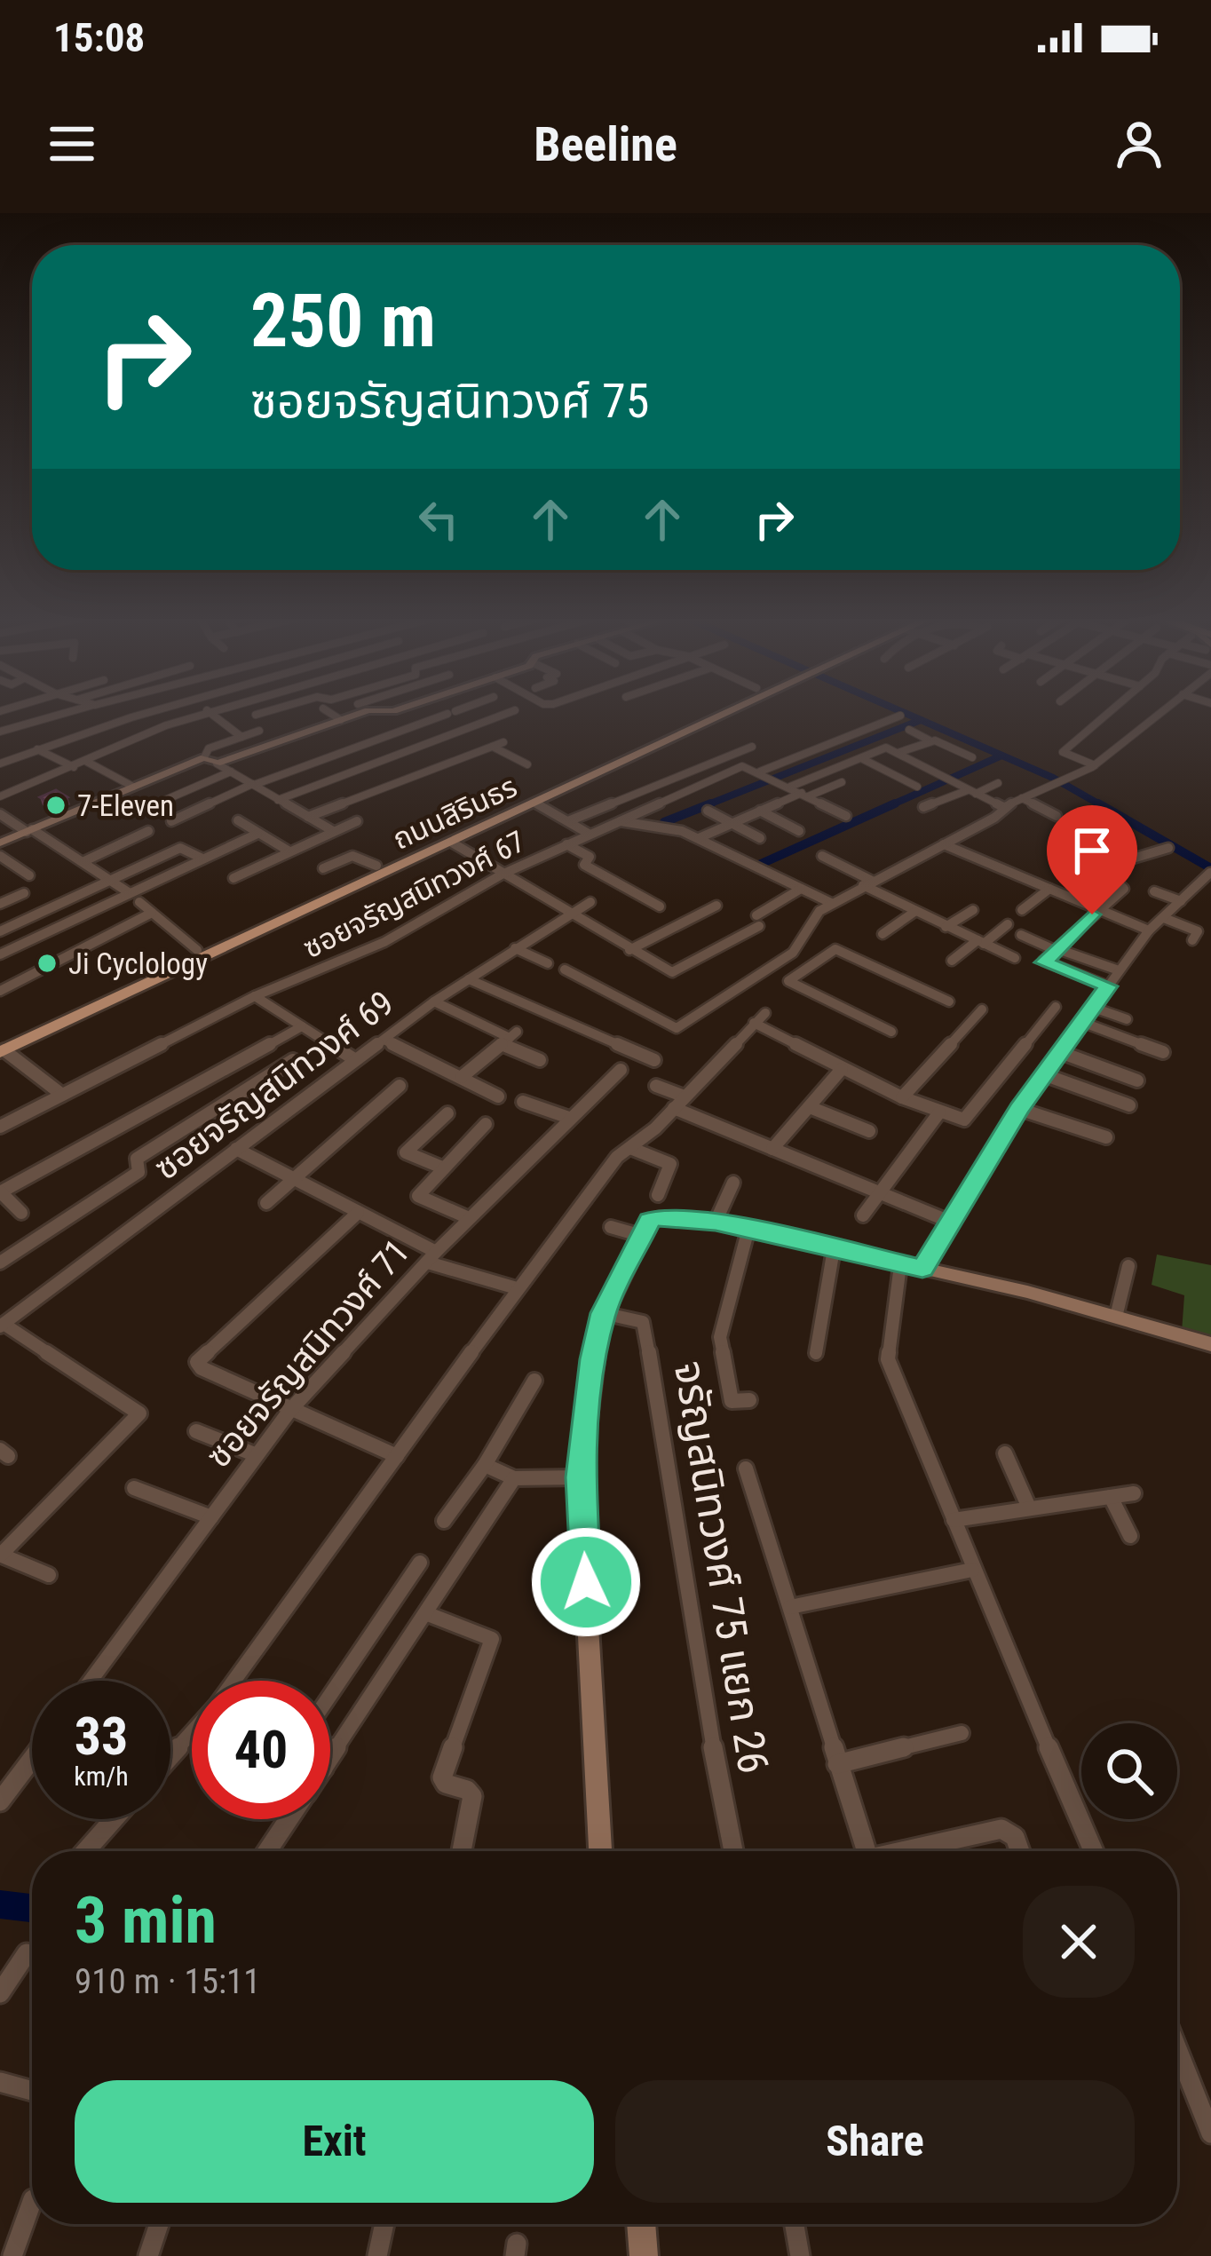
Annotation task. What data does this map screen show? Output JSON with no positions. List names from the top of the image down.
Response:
{
  "streets": {
    "main road": ["ถนนสิรินธร"],
    "street": [
      "ซอยจรัญสนิทวงศ์ 67",
      "ซอยจรัญสนิทวงศ์ 69",
      "ซอยจรัญสนิทวงศ์ 71",
      "จรัญสนิทวงศ์ 75 แยก 26"
    ]
  },
  "places": ["7-Eleven", "Ji Cyclology"],
  "page": {
    "status": "15:08",
    "header": "Beeline",
    "turn": ["250 m", "ซอยจรัญสนิทวงศ์ 75"],
    "speed": "33 km/h",
    "limit": "40",
    "heading": ["3 min", "910 m · 15:11"],
    "buttons": ["Exit", "Share"]
  }
}
